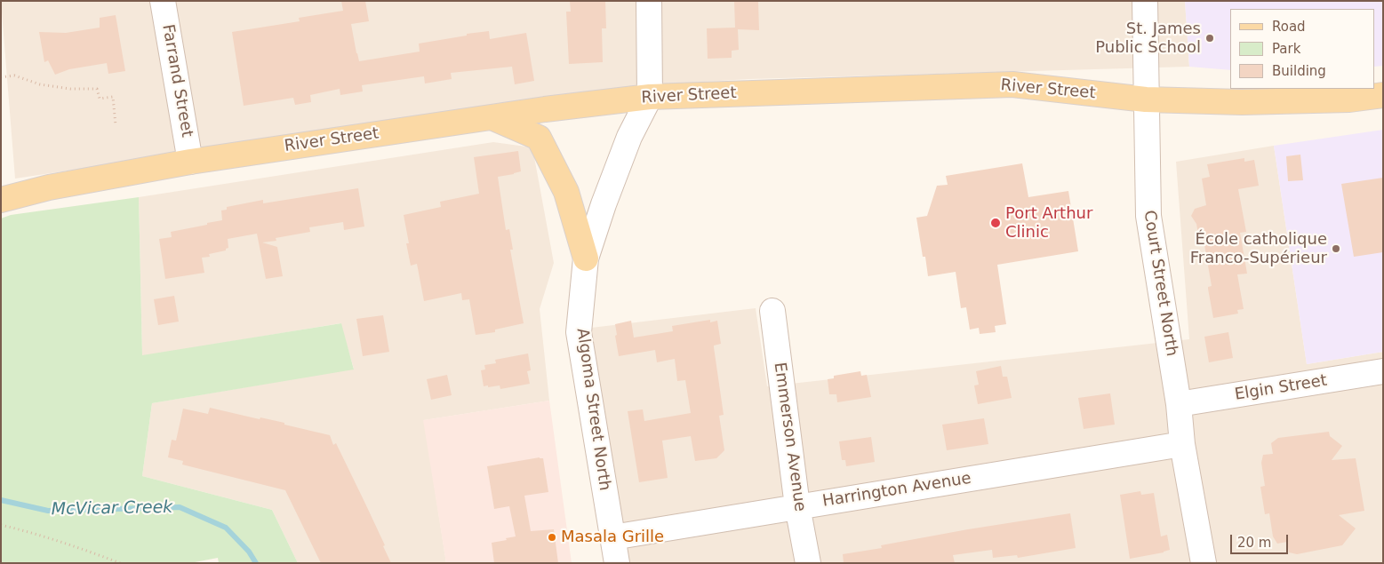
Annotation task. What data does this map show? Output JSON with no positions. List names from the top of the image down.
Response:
{
  "streets": {
    "main road": ["River Street"],
    "street": [
      "Farrand Street",
      "Court Street North",
      "Elgin Street",
      "Algoma Street North",
      "Emmerson Avenue",
      "Harrington Avenue"
    ]
  },
  "crossings": [
    ["Farrand Street", "River Street"],
    ["River Street", "Court Street North"],
    ["River Street", "Algoma Street North"],
    ["Court Street North", "Elgin Street"],
    ["Court Street North", "Harrington Avenue"],
    ["Algoma Street North", "Harrington Avenue"],
    ["Emmerson Avenue", "Harrington Avenue"]
  ],
  "water": ["McVicar Creek"],
  "places": [
    "St. James Public School",
    "Port Arthur Clinic",
    "École catholique Franco-Supérieur",
    "Masala Grille"
  ],
  "legend": ["Road", "Park", "Building"],
  "scale_bar": "20 m"
}
